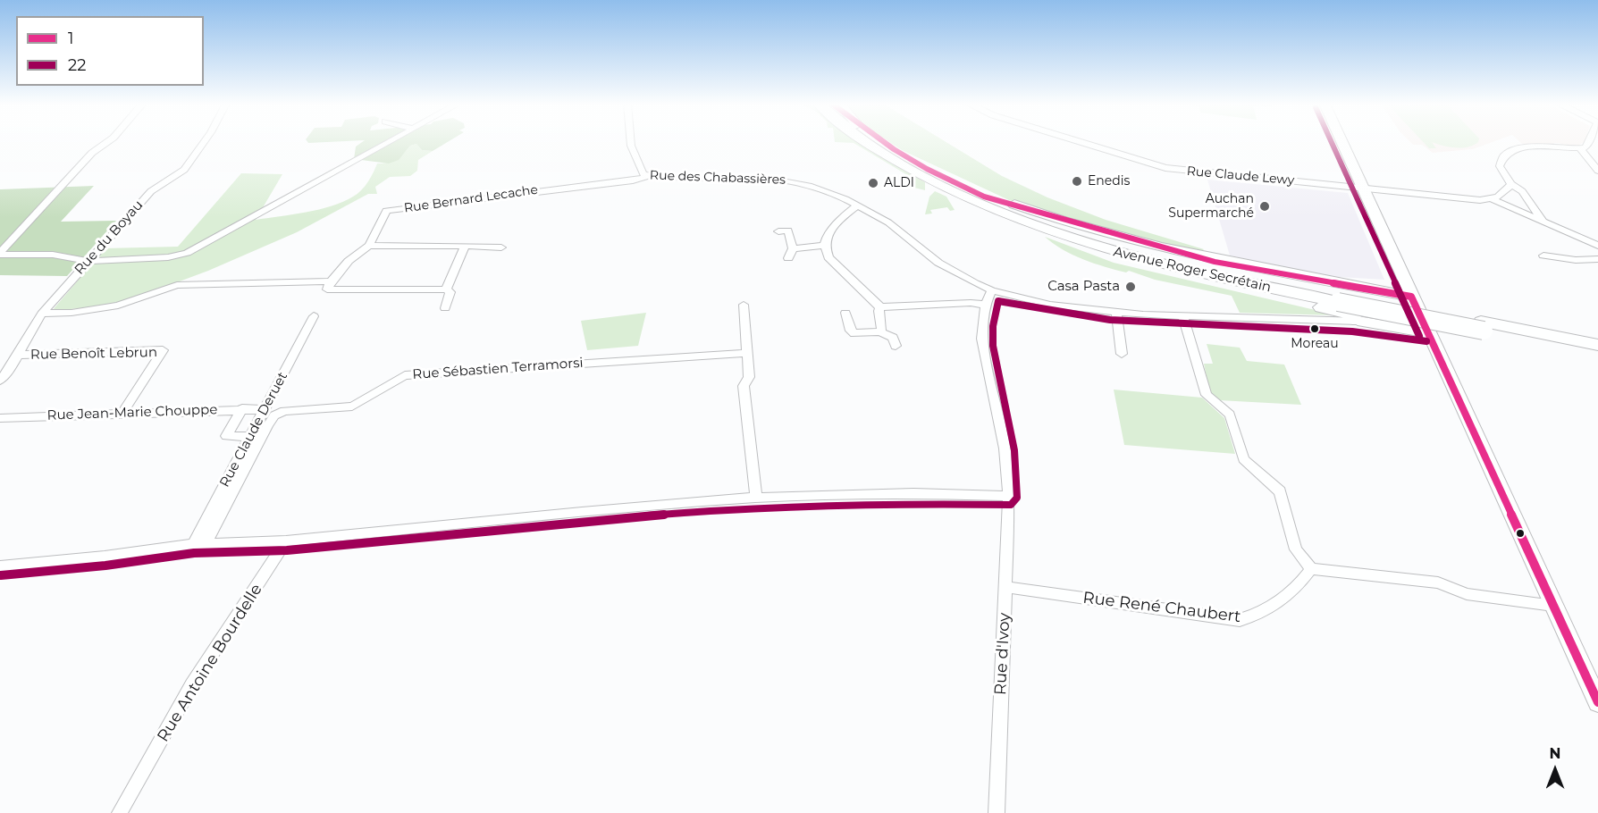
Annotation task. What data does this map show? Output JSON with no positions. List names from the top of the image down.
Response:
{
  "streets": {
    "main road": ["Avenue Roger Secrétain"],
    "street": [
      "Rue Claude Lewy",
      "Rue des Chabassières",
      "Rue Bernard Lecache",
      "Rue du Boyau",
      "Rue Benoît Lebrun",
      "Rue Sébastien Terramorsi",
      "Rue Jean-Marie Chouppe",
      "Rue Claude Deruet",
      "Rue René Chaubert",
      "Rue d'Ivoy",
      "Rue Antoine Bourdelle"
    ]
  },
  "crossings": [
    ["Rue des Chabassières", "Rue Bernard Lecache"],
    ["Rue des Chabassières", "Rue d'Ivoy"],
    ["Rue du Boyau", "Rue Benoît Lebrun"],
    ["Rue Benoît Lebrun", "Rue Jean-Marie Chouppe"],
    ["Rue Jean-Marie Chouppe", "Rue Claude Deruet"],
    ["Rue René Chaubert", "Rue d'Ivoy"]
  ],
  "places": [
    "Enedis",
    "ALDI",
    "Auchan Supermarché",
    "Casa Pasta",
    "Moreau"
  ],
  "lines": ["transit line 1", "transit line 22"],
  "legend": ["1", "22"],
  "north": "top"
}
